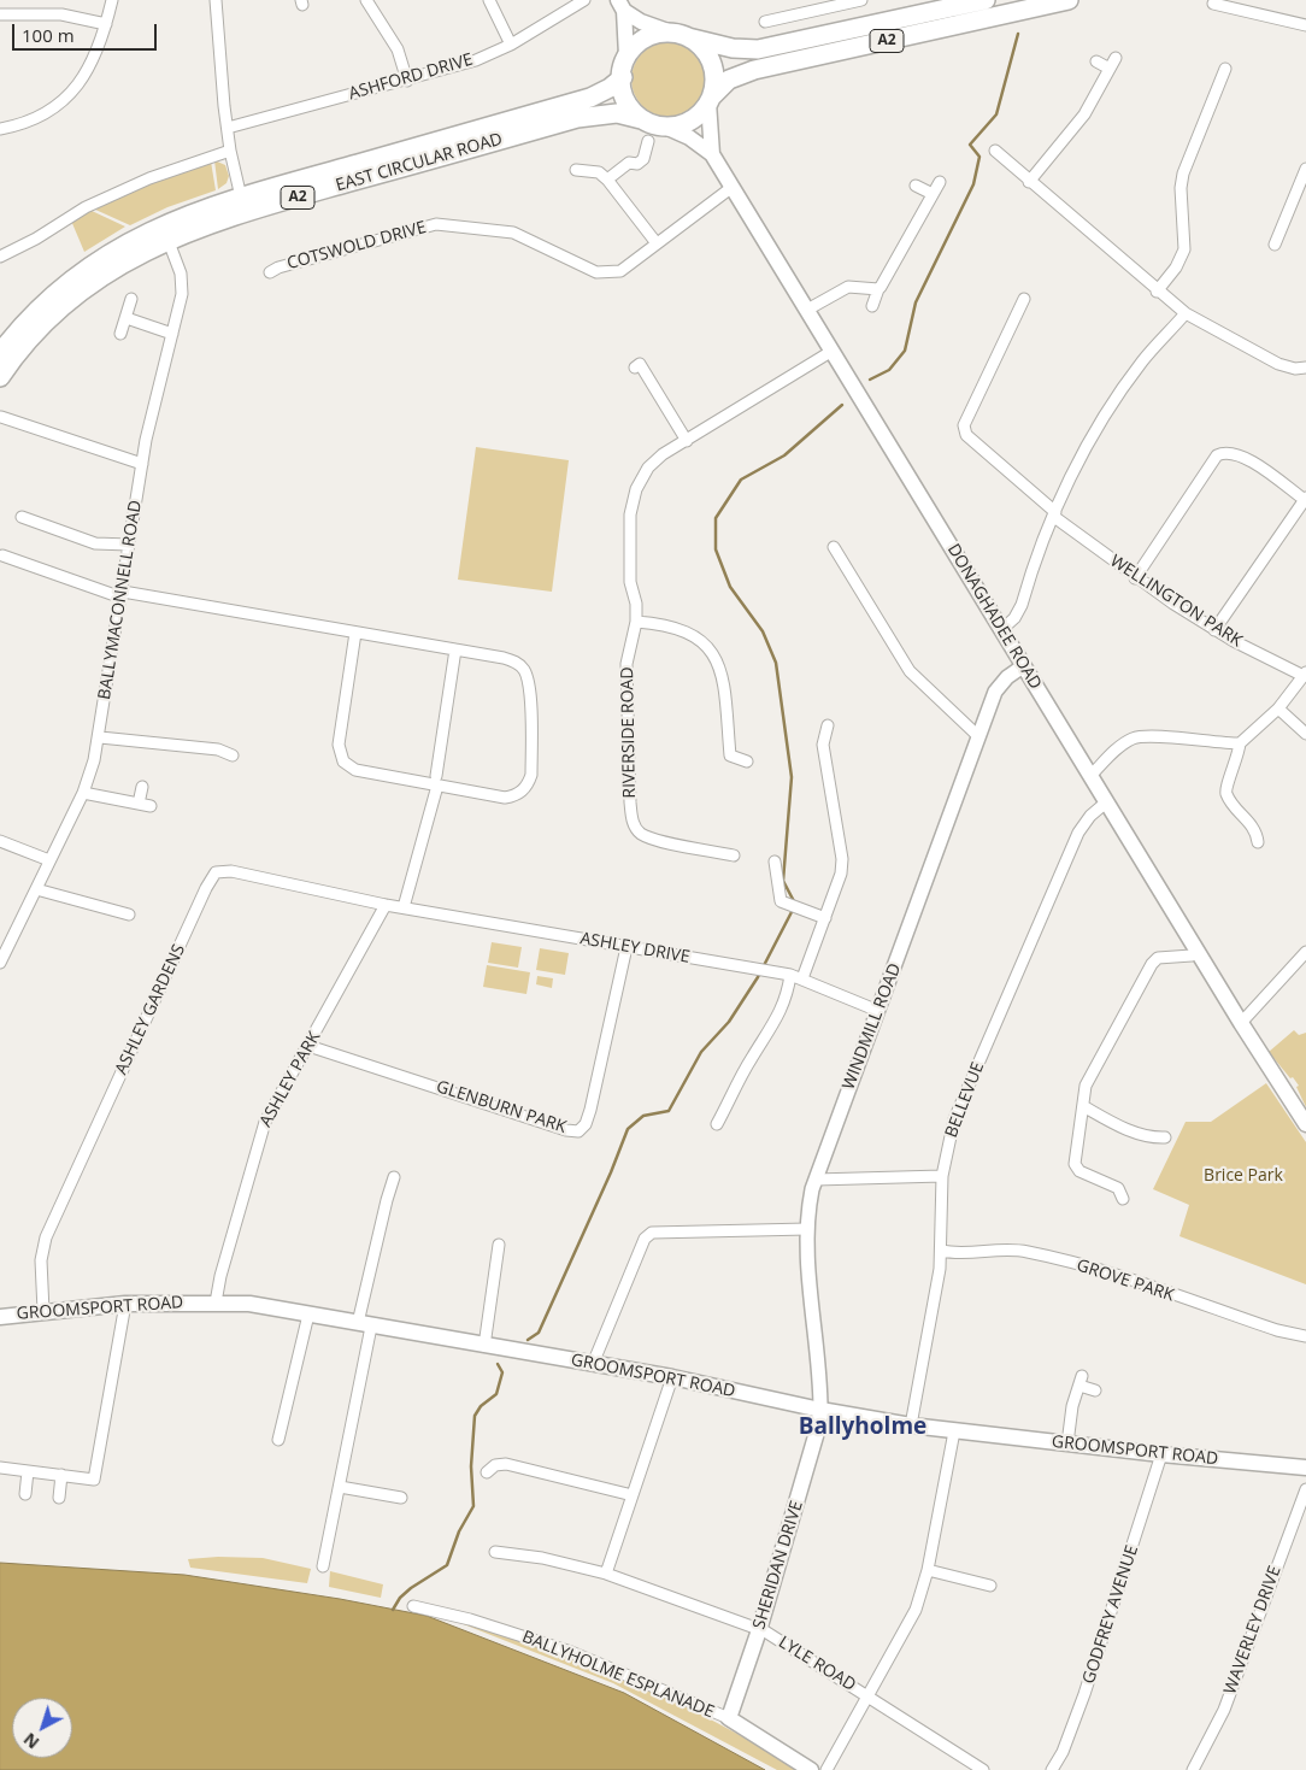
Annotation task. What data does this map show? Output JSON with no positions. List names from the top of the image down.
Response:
{
  "streets": {
    "highway": ["A2", "EAST CIRCULAR ROAD"],
    "main road": [
      "DONAGHADEE ROAD",
      "GROOMSPORT ROAD",
      "SHERIDAN DRIVE",
      "BALLYHOLME ESPLANADE"
    ],
    "street": [
      "ASHFORD DRIVE",
      "COTSWOLD DRIVE",
      "BALLYMACONNELL ROAD",
      "WELLINGTON PARK",
      "RIVERSIDE ROAD",
      "ASHLEY DRIVE",
      "ASHLEY GARDENS",
      "WINDMILL ROAD",
      "ASHLEY PARK",
      "BELLEVUE",
      "GLENBURN PARK",
      "GROVE PARK",
      "GODFREY AVENUE",
      "WAVERLEY DRIVE",
      "LYLE ROAD"
    ]
  },
  "crossings": [
    ["A2", "EAST CIRCULAR ROAD"],
    ["A2", "DONAGHADEE ROAD"],
    ["EAST CIRCULAR ROAD", "BALLYMACONNELL ROAD"],
    ["EAST CIRCULAR ROAD", "DONAGHADEE ROAD"],
    ["COTSWOLD DRIVE", "DONAGHADEE ROAD"],
    ["DONAGHADEE ROAD", "RIVERSIDE ROAD"],
    ["DONAGHADEE ROAD", "WINDMILL ROAD"],
    ["DONAGHADEE ROAD", "BELLEVUE"],
    ["ASHLEY DRIVE", "ASHLEY GARDENS"],
    ["ASHLEY DRIVE", "WINDMILL ROAD"],
    ["ASHLEY DRIVE", "ASHLEY PARK"],
    ["ASHLEY DRIVE", "GLENBURN PARK"],
    ["ASHLEY GARDENS", "ASHLEY PARK"],
    ["ASHLEY GARDENS", "GROOMSPORT ROAD"],
    ["WINDMILL ROAD", "GROOMSPORT ROAD"],
    ["WINDMILL ROAD", "SHERIDAN DRIVE"],
    ["ASHLEY PARK", "GLENBURN PARK"],
    ["ASHLEY PARK", "GROOMSPORT ROAD"],
    ["BELLEVUE", "GROVE PARK"],
    ["BELLEVUE", "GROOMSPORT ROAD"],
    ["GROOMSPORT ROAD", "SHERIDAN DRIVE"],
    ["GROOMSPORT ROAD", "GODFREY AVENUE"],
    ["SHERIDAN DRIVE", "LYLE ROAD"],
    ["SHERIDAN DRIVE", "BALLYHOLME ESPLANADE"]
  ],
  "districts": ["Ballyholme"],
  "parks": ["Brice Park"],
  "scale_bar": "100 m",
  "north": "bottom left"
}
